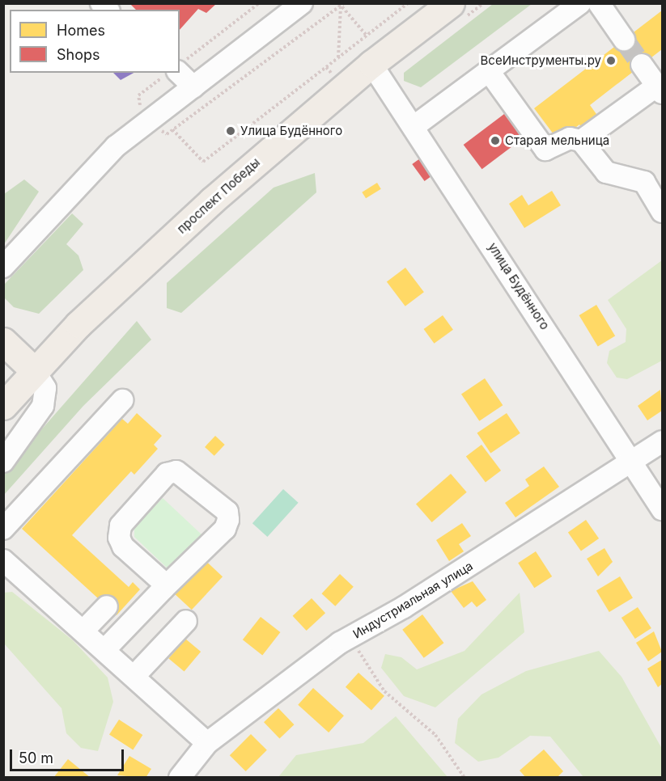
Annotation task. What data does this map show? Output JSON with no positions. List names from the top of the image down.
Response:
{
  "streets": {
    "main road": ["проспект Победы"],
    "street": ["улица Будённого", "Индустриальная улица"]
  },
  "crossings": [
    ["проспект Победы", "улица Будённого"],
    ["улица Будённого", "Индустриальная улица"]
  ],
  "places": ["ВсеИнструменты.ру", "Улица Будённого", "Старая мельница"],
  "legend": ["Homes", "Shops"],
  "scale_bar": "50 m"
}
